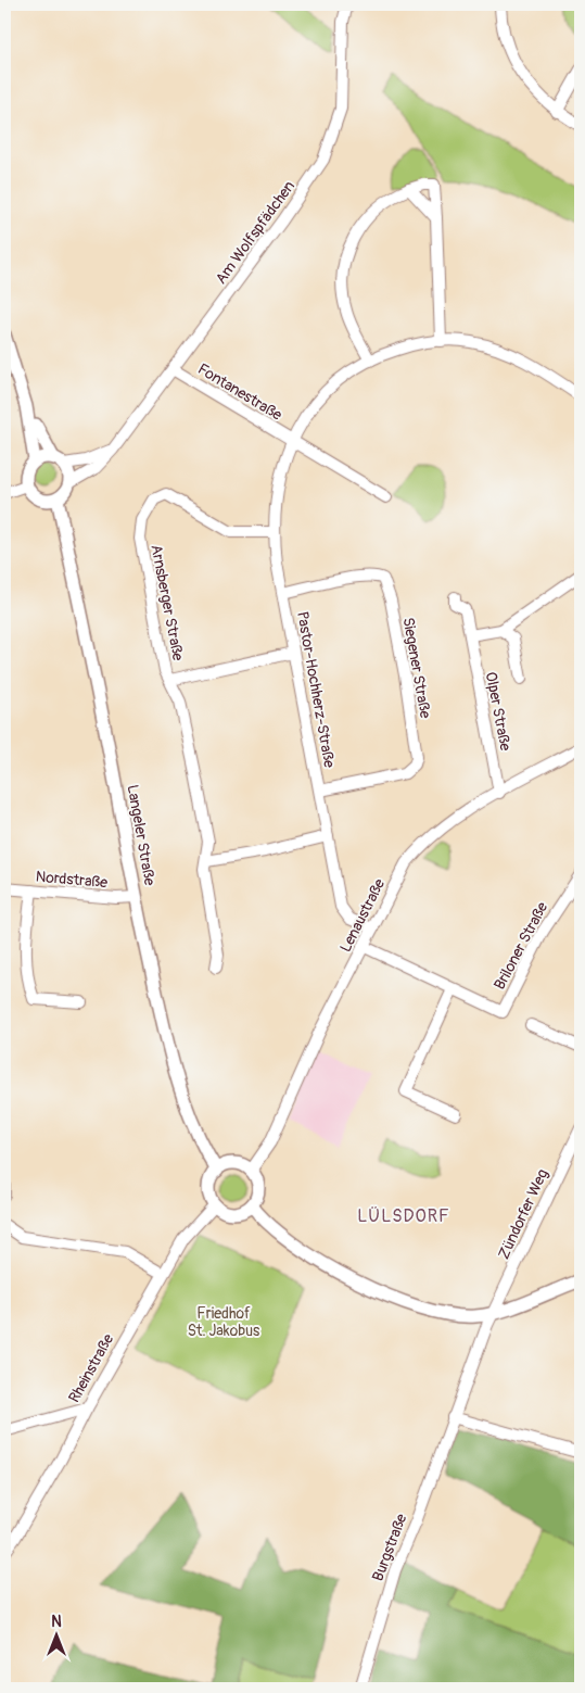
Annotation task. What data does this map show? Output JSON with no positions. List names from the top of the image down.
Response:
{
  "streets": {
    "street": [
      "Am Wolfspfädchen",
      "Fontanestraße",
      "Arnsberger Straße",
      "Siegener Straße",
      "Pastor-Hochherz-Straße",
      "Olper Straße",
      "Langeler Straße",
      "Nordstraße",
      "Lenaustraße",
      "Briloner Straße",
      "Zündorfer Weg",
      "Rheinstraße",
      "Burgstraße"
    ]
  },
  "crossings": [
    ["Am Wolfspfädchen", "Fontanestraße"],
    ["Am Wolfspfädchen", "Langeler Straße"],
    ["Fontanestraße", "Pastor-Hochherz-Straße"],
    ["Arnsberger Straße", "Pastor-Hochherz-Straße"],
    ["Siegener Straße", "Pastor-Hochherz-Straße"],
    ["Pastor-Hochherz-Straße", "Lenaustraße"],
    ["Olper Straße", "Lenaustraße"],
    ["Langeler Straße", "Nordstraße"],
    ["Langeler Straße", "Lenaustraße"],
    ["Langeler Straße", "Rheinstraße"],
    ["Lenaustraße", "Briloner Straße"],
    ["Lenaustraße", "Rheinstraße"],
    ["Zündorfer Weg", "Burgstraße"]
  ],
  "districts": ["LÜLSDORF"],
  "parks": ["Friedhof St. Jakobus"],
  "north": "top"
}
